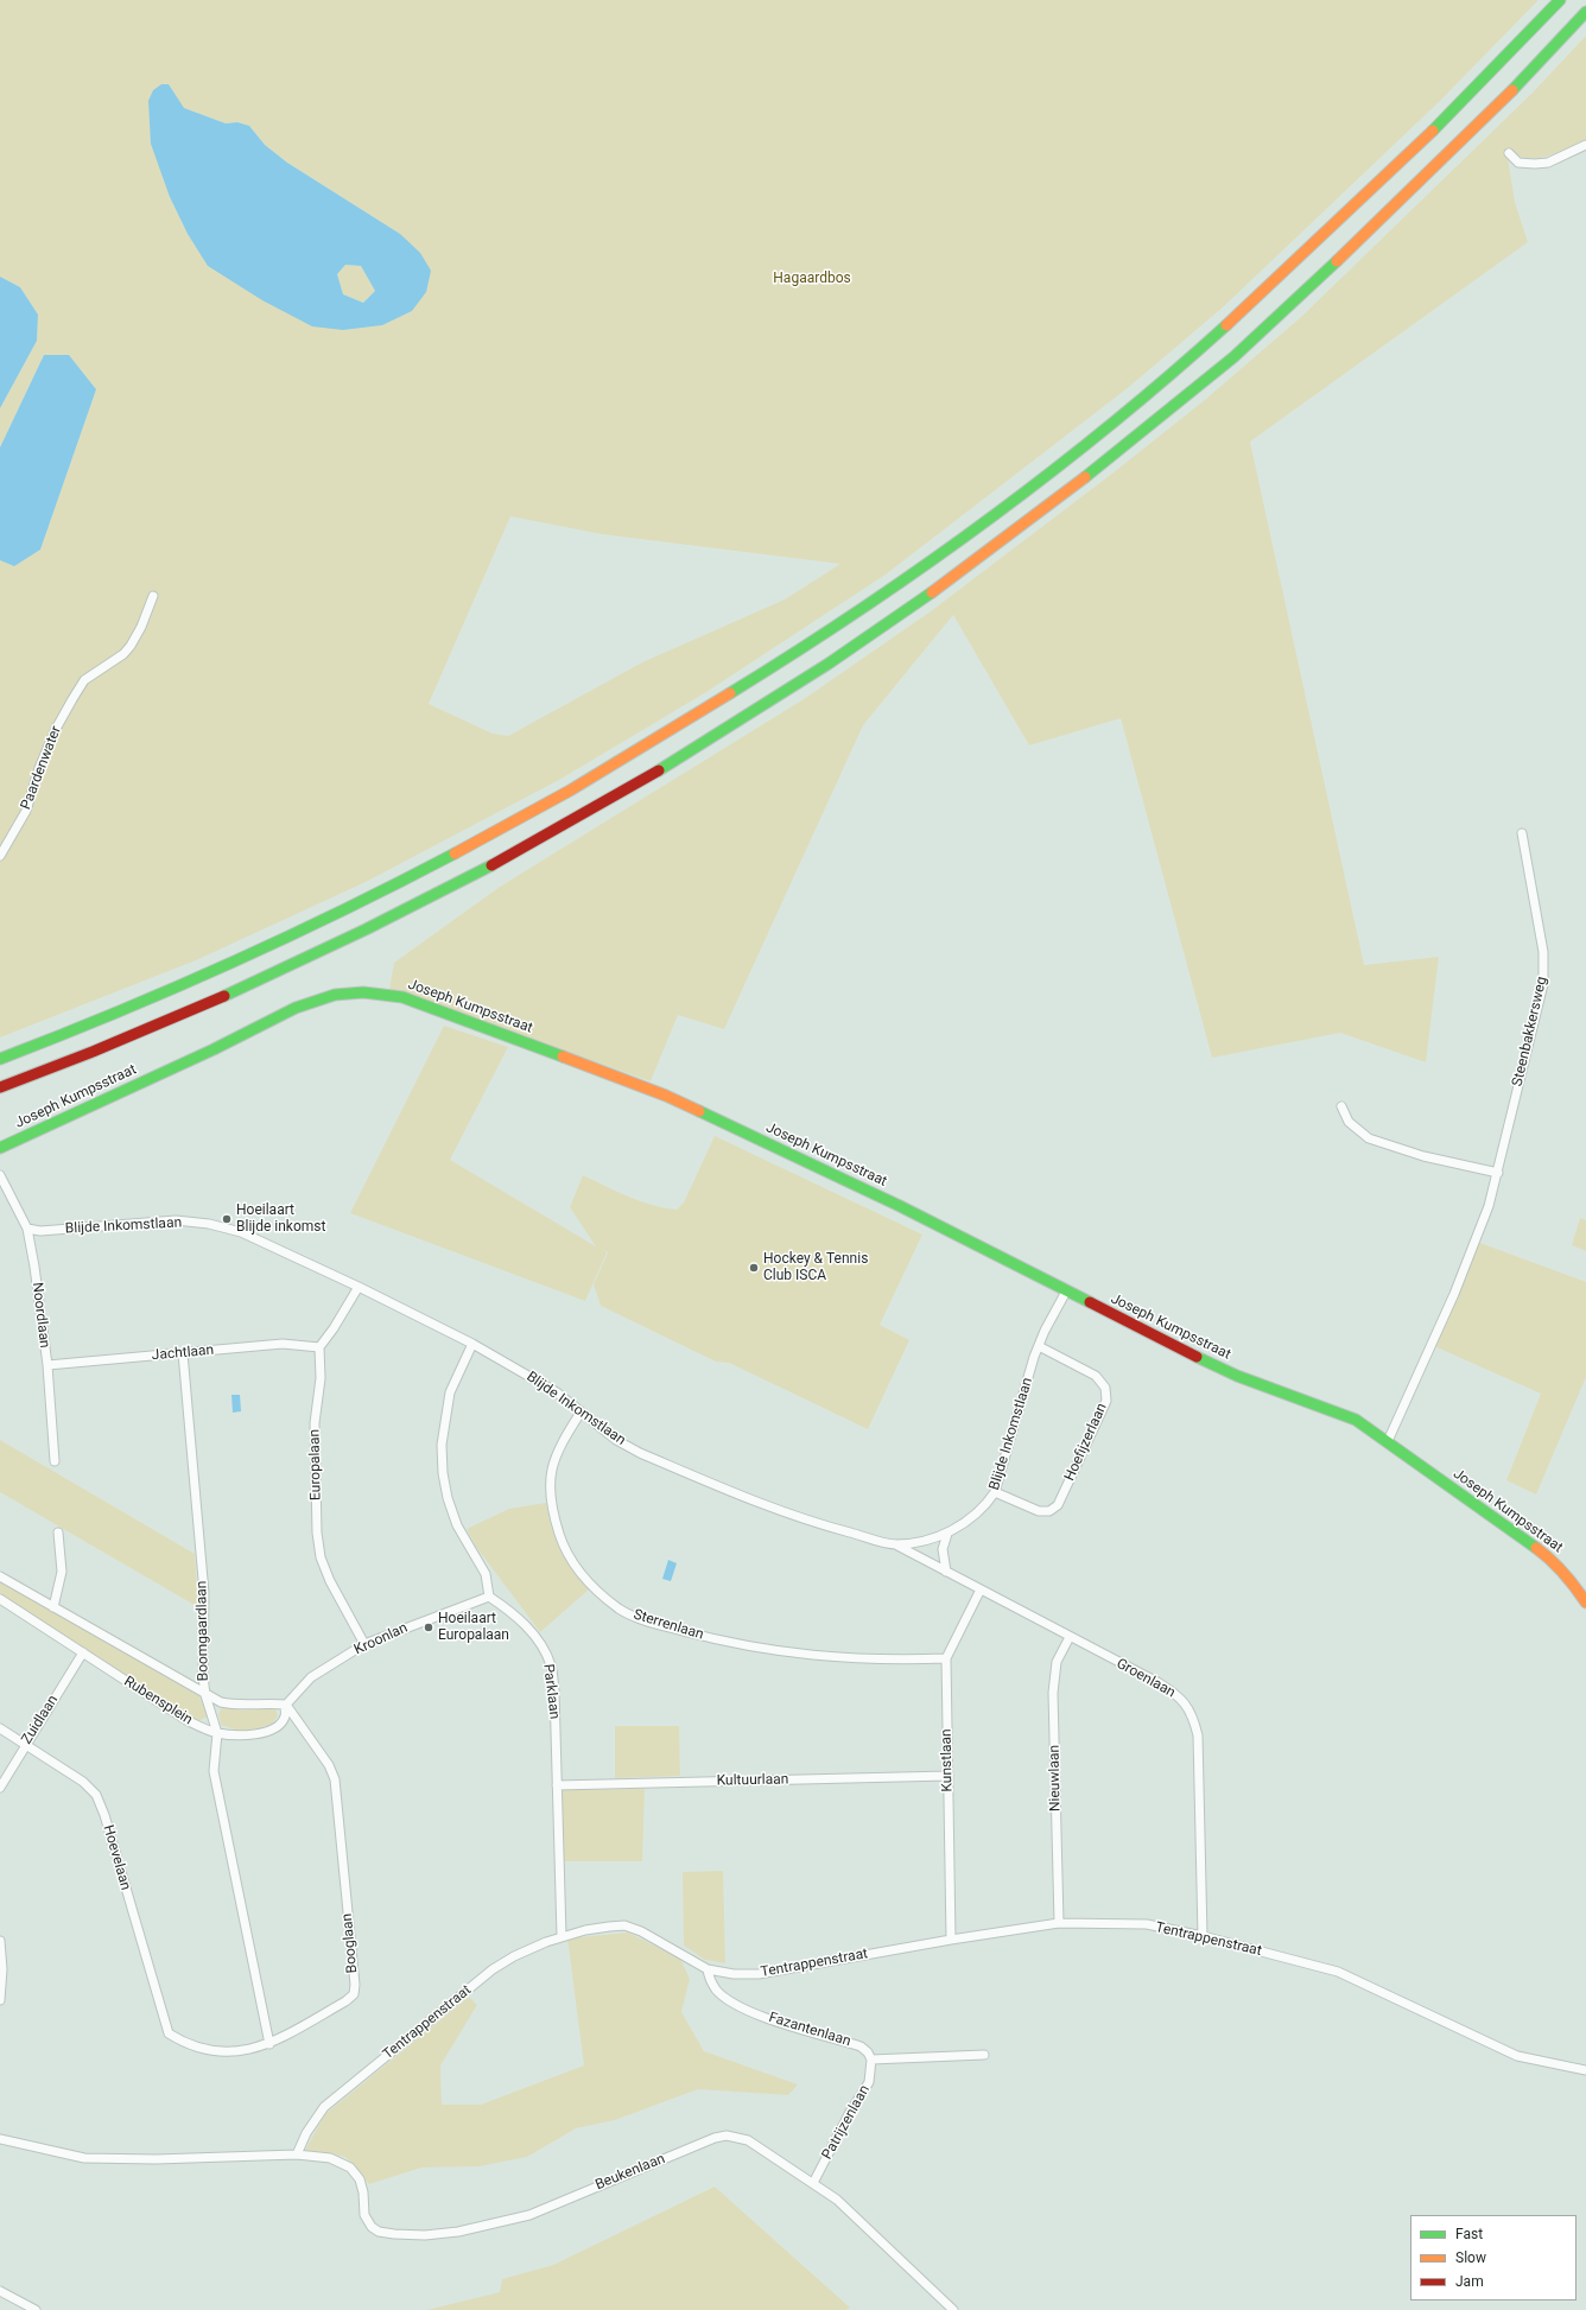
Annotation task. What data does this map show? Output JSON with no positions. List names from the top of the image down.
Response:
{
  "streets": {
    "main road": ["Joseph Kumpsstraat"],
    "street": [
      "Paardenwater",
      "Steenbakkersweg",
      "Blijde Inkomstlaan",
      "Noordlaan",
      "Jachtlaan",
      "Hoefijzerlaan",
      "Europalaan",
      "Sterrenlaan",
      "Boomgaardlaan",
      "Kroonlan",
      "Groenlaan",
      "Parklaan",
      "Rubensplein",
      "Zuidlaan",
      "Kunstlaan",
      "Nieuwlaan",
      "Kultuurlaan",
      "Hoevelaan",
      "Tentrappenstraat",
      "Booglaan",
      "Fazantenlaan",
      "Patrijzenlaan",
      "Beukenlaan"
    ]
  },
  "crossings": [
    ["Joseph Kumpsstraat", "Steenbakkersweg"],
    ["Joseph Kumpsstraat", "Blijde Inkomstlaan"],
    ["Blijde Inkomstlaan", "Noordlaan"],
    ["Blijde Inkomstlaan", "Hoefijzerlaan"],
    ["Blijde Inkomstlaan", "Sterrenlaan"],
    ["Blijde Inkomstlaan", "Groenlaan"],
    ["Noordlaan", "Jachtlaan"],
    ["Jachtlaan", "Europalaan"],
    ["Jachtlaan", "Boomgaardlaan"],
    ["Europalaan", "Kroonlan"],
    ["Sterrenlaan", "Kunstlaan"],
    ["Boomgaardlaan", "Rubensplein"],
    ["Boomgaardlaan", "Booglaan"],
    ["Kroonlan", "Parklaan"],
    ["Kroonlan", "Rubensplein"],
    ["Kroonlan", "Booglaan"],
    ["Groenlaan", "Kunstlaan"],
    ["Groenlaan", "Nieuwlaan"],
    ["Groenlaan", "Tentrappenstraat"],
    ["Parklaan", "Kultuurlaan"],
    ["Parklaan", "Tentrappenstraat"],
    ["Rubensplein", "Zuidlaan"],
    ["Rubensplein", "Booglaan"],
    ["Zuidlaan", "Hoevelaan"],
    ["Kunstlaan", "Kultuurlaan"],
    ["Kunstlaan", "Tentrappenstraat"],
    ["Nieuwlaan", "Tentrappenstraat"],
    ["Hoevelaan", "Booglaan"],
    ["Tentrappenstraat", "Fazantenlaan"],
    ["Tentrappenstraat", "Beukenlaan"],
    ["Fazantenlaan", "Patrijzenlaan"],
    ["Patrijzenlaan", "Beukenlaan"]
  ],
  "parks": ["Hagaardbos"],
  "places": ["Hoeilaart Blijde inkomst", "Hockey & Tennis Club ISCA", "Hoeilaart Europalaan"],
  "legend": ["Fast", "Slow", "Jam"]
}
